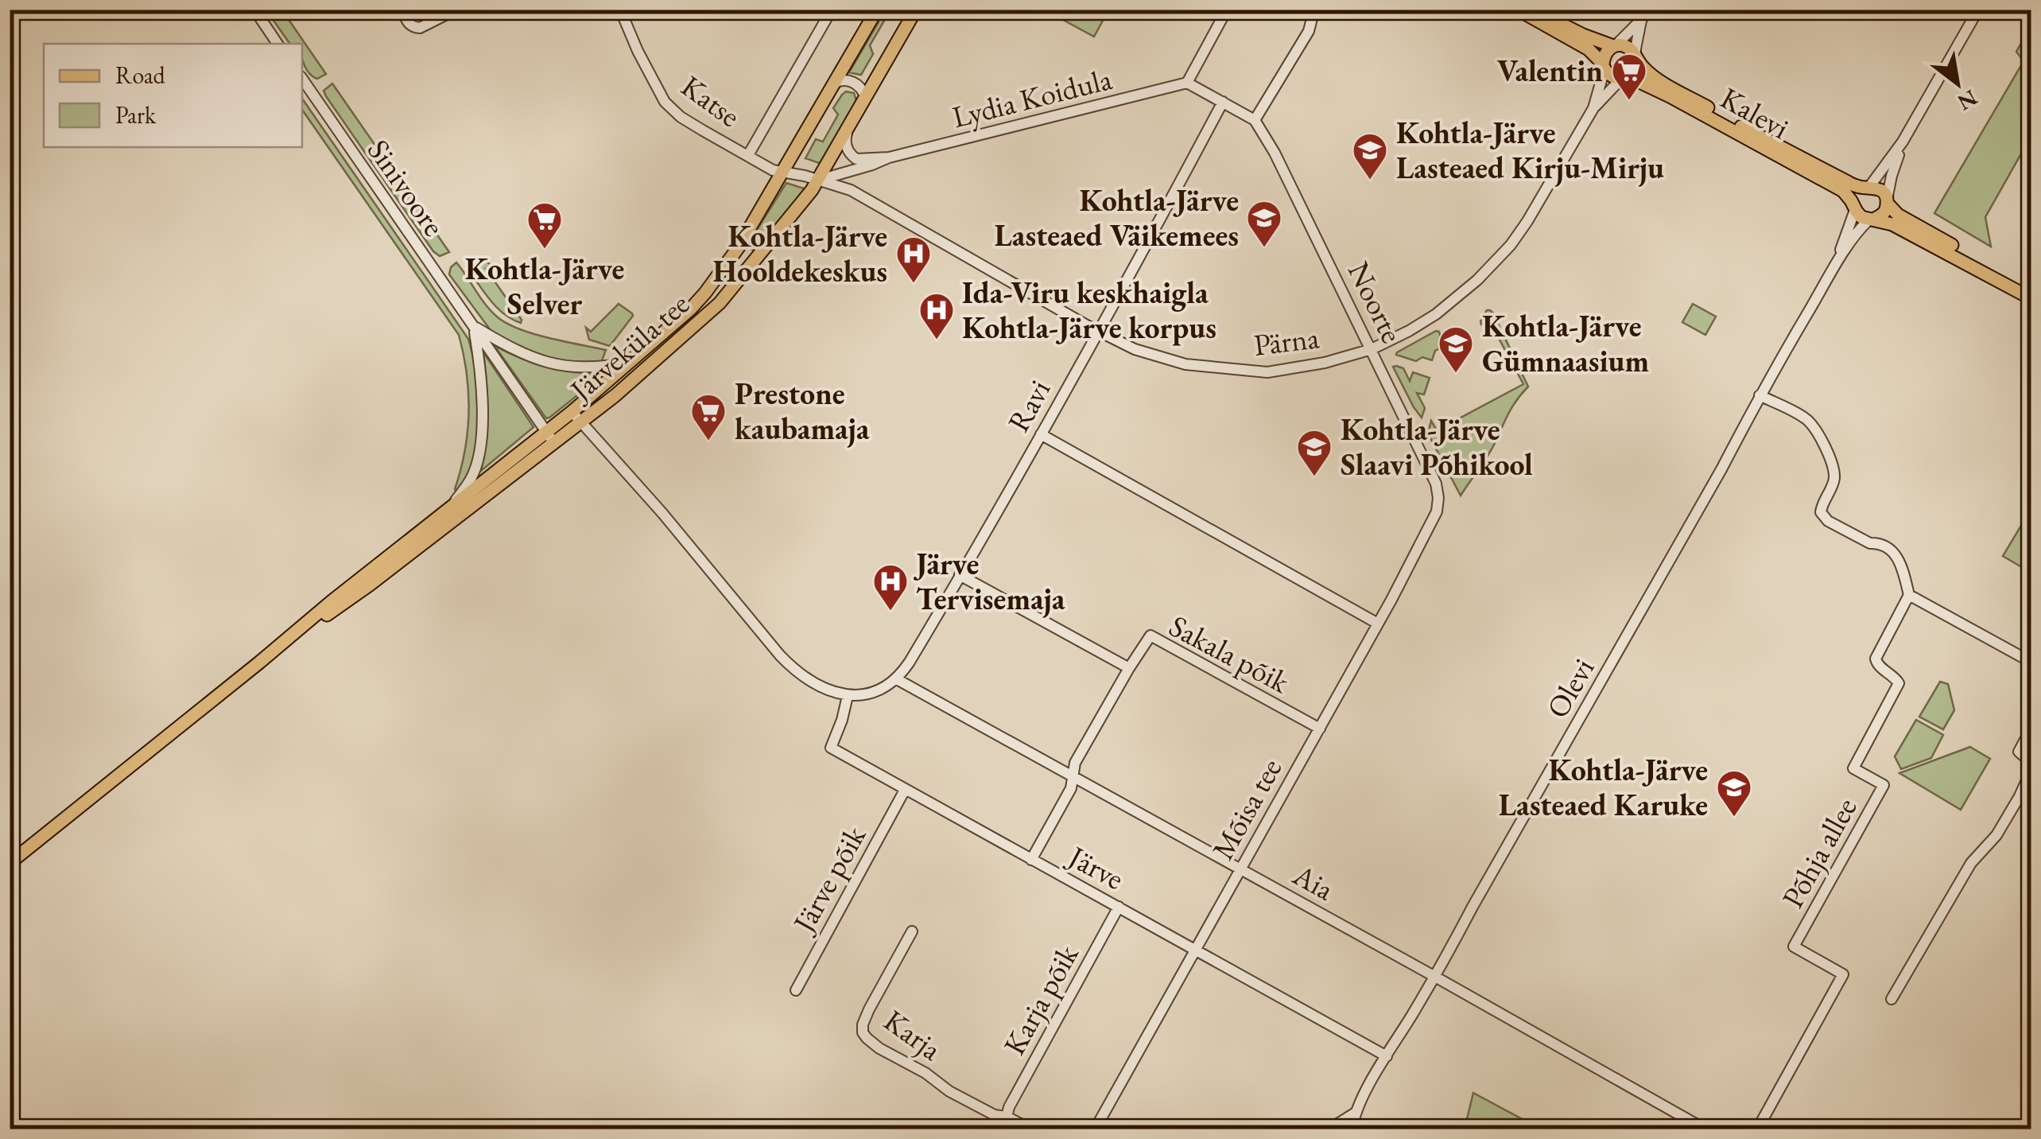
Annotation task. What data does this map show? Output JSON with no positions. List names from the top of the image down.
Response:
{
  "streets": {
    "main road": ["Kalevi", "Järveküla tee"],
    "street": [
      "Lydia Koidula",
      "Katse",
      "Sinivoore",
      "Noorte",
      "Pärna",
      "Ravi",
      "Sakala põik",
      "Olevi",
      "Mõisa tee",
      "Põhja allee",
      "Järve",
      "Järve põik",
      "Aia",
      "Karja põik",
      "Karja"
    ]
  },
  "crossings": [
    ["Lydia Koidula", "Pärna"],
    ["Lydia Koidula", "Järveküla tee"],
    ["Katse", "Pärna"],
    ["Katse", "Järveküla tee"],
    ["Kalevi", "Pärna"],
    ["Kalevi", "Olevi"],
    ["Sinivoore", "Järveküla tee"],
    ["Noorte", "Pärna"],
    ["Noorte", "Mõisa tee"],
    ["Pärna", "Järveküla tee"],
    ["Pärna", "Ravi"],
    ["Ravi", "Aia"],
    ["Sakala põik", "Mõisa tee"],
    ["Olevi", "Järve"],
    ["Olevi", "Aia"],
    ["Mõisa tee", "Järve"],
    ["Mõisa tee", "Aia"],
    ["Järve", "Järve põik"],
    ["Järve", "Karja põik"],
    ["Karja põik", "Karja"]
  ],
  "places": {
    "supermarket": ["Valentin", "Kohtla-Järve Selver", "Prestone kaubamaja"],
    "school or university": [
      "Kohtla-Järve Lasteaed Kirju-Mirju",
      "Kohtla-Järve Lasteaed Väikemees",
      "Kohtla-Järve Gümnaasium",
      "Kohtla-Järve Slaavi Põhikool",
      "Kohtla-Järve Lasteaed Karuke"
    ],
    "hospital": ["Kohtla-Järve Hooldekeskus", "Ida-Viru keskhaigla Kohtla-Järve korpus", "Järve Tervisemaja"]
  },
  "legend": ["Road", "Park"],
  "north": "bottom right"
}
